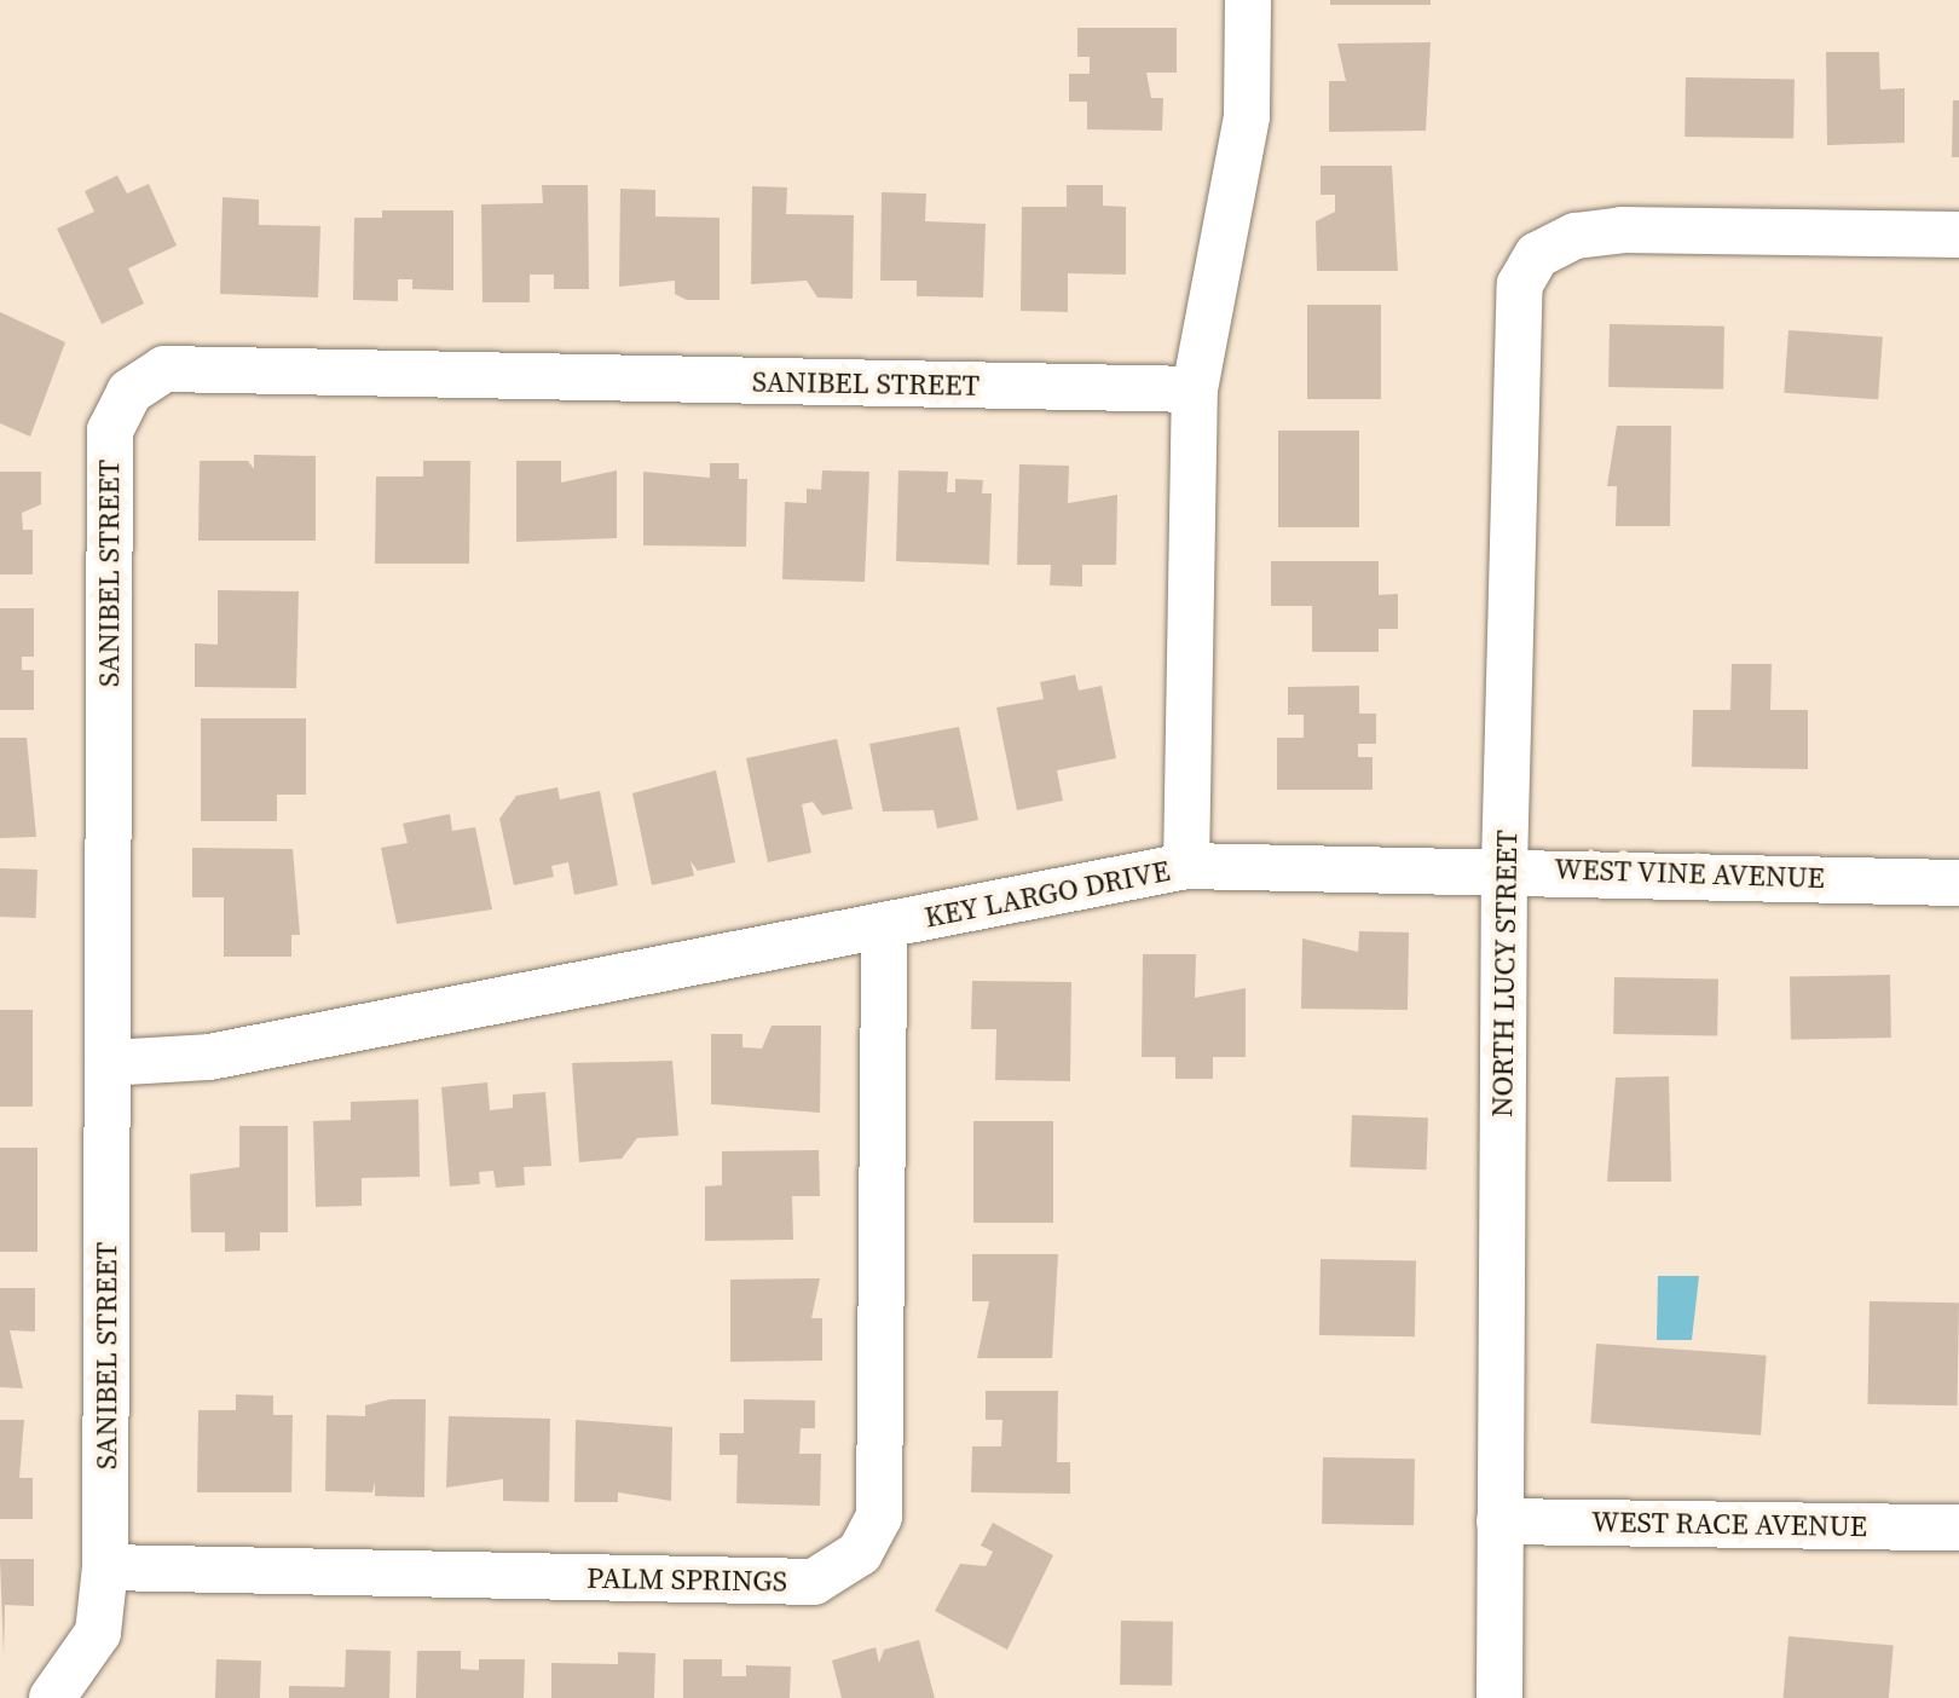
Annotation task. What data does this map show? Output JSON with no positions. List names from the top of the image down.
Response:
{
  "streets": {
    "street": [
      "SANIBEL STREET",
      "WEST VINE AVENUE",
      "KEY LARGO DRIVE",
      "NORTH LUCY STREET",
      "WEST RACE AVENUE",
      "PALM SPRINGS"
    ]
  },
  "crossings": [
    ["SANIBEL STREET", "KEY LARGO DRIVE"],
    ["SANIBEL STREET", "PALM SPRINGS"],
    ["WEST VINE AVENUE", "KEY LARGO DRIVE"],
    ["WEST VINE AVENUE", "NORTH LUCY STREET"],
    ["KEY LARGO DRIVE", "PALM SPRINGS"],
    ["NORTH LUCY STREET", "WEST RACE AVENUE"]
  ]
}
